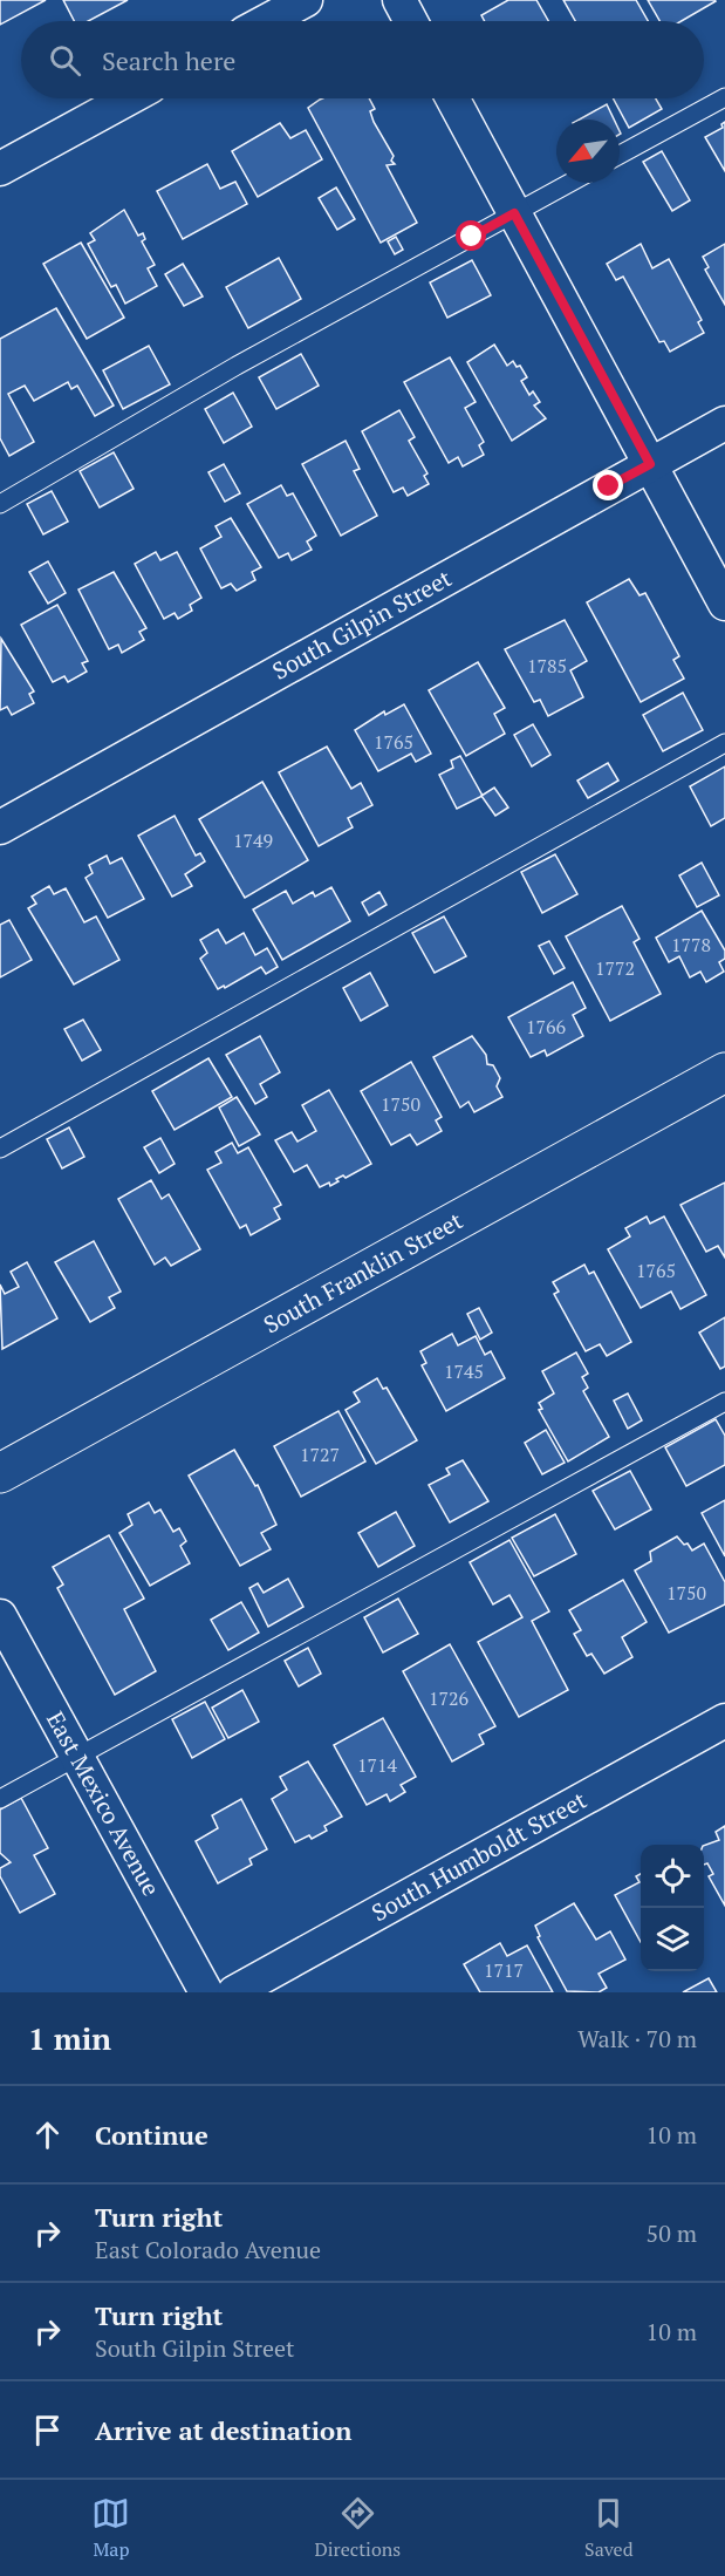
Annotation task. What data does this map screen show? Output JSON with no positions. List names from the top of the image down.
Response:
{
  "streets": {
    "street": [
      "South Gilpin Street",
      "South Franklin Street",
      "East Mexico Avenue",
      "South Humboldt Street"
    ]
  },
  "house_numbers": [
    "1785",
    "1765",
    "1749",
    "1778",
    "1772",
    "1766",
    "1750",
    "1765",
    "1745",
    "1727",
    "1750",
    "1726",
    "1714",
    "1717"
  ],
  "north": "bottom left",
  "page": {
    "search": "Search here",
    "heading": ["1 min", "Walk · 70 m"],
    "list": [
      ["Continue", "10 m"],
      ["Turn right", "East Colorado Avenue", "50 m"],
      ["Turn right", "South Gilpin Street", "10 m"],
      "Arrive at destination"
    ],
    "nav": ["Map", "Directions", "Saved"]
  }
}
